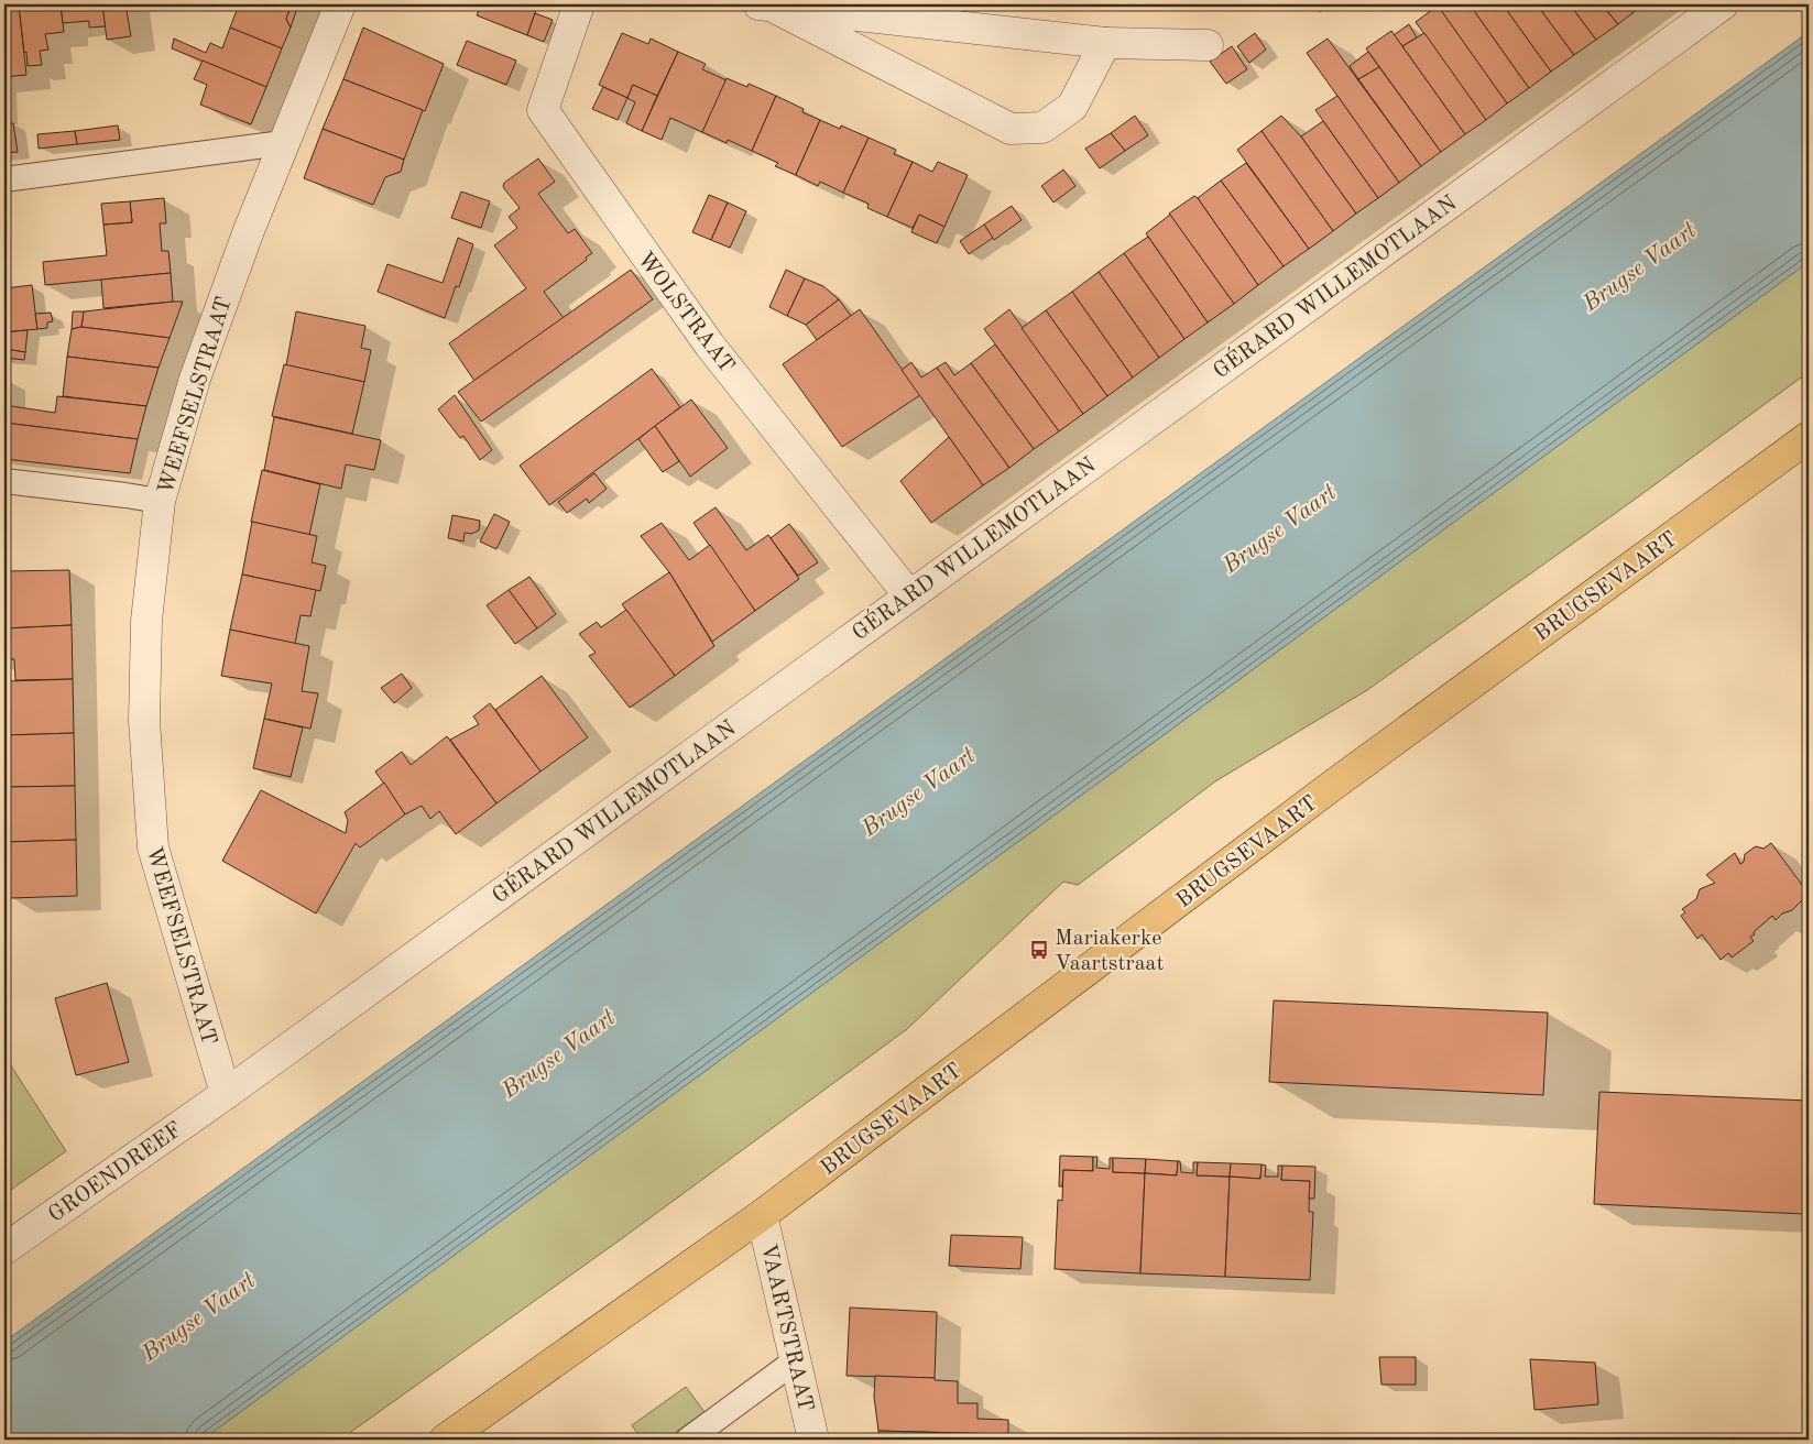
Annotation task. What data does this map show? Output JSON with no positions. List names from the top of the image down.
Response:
{
  "streets": {
    "main road": ["BRUGSEVAART"],
    "street": [
      "GÉRARD WILLEMOTLAAN",
      "WOLSTRAAT",
      "WEEFSELSTRAAT",
      "GROENDREEF",
      "VAARTSTRAAT"
    ]
  },
  "crossings": [
    ["GÉRARD WILLEMOTLAAN", "WOLSTRAAT"],
    ["GÉRARD WILLEMOTLAAN", "WEEFSELSTRAAT"],
    ["GÉRARD WILLEMOTLAAN", "GROENDREEF"],
    ["WEEFSELSTRAAT", "GROENDREEF"],
    ["BRUGSEVAART", "VAARTSTRAAT"]
  ],
  "water": ["Brugse Vaart"],
  "places": {
    "bus stop": ["Mariakerke Vaartstraat"]
  }
}
